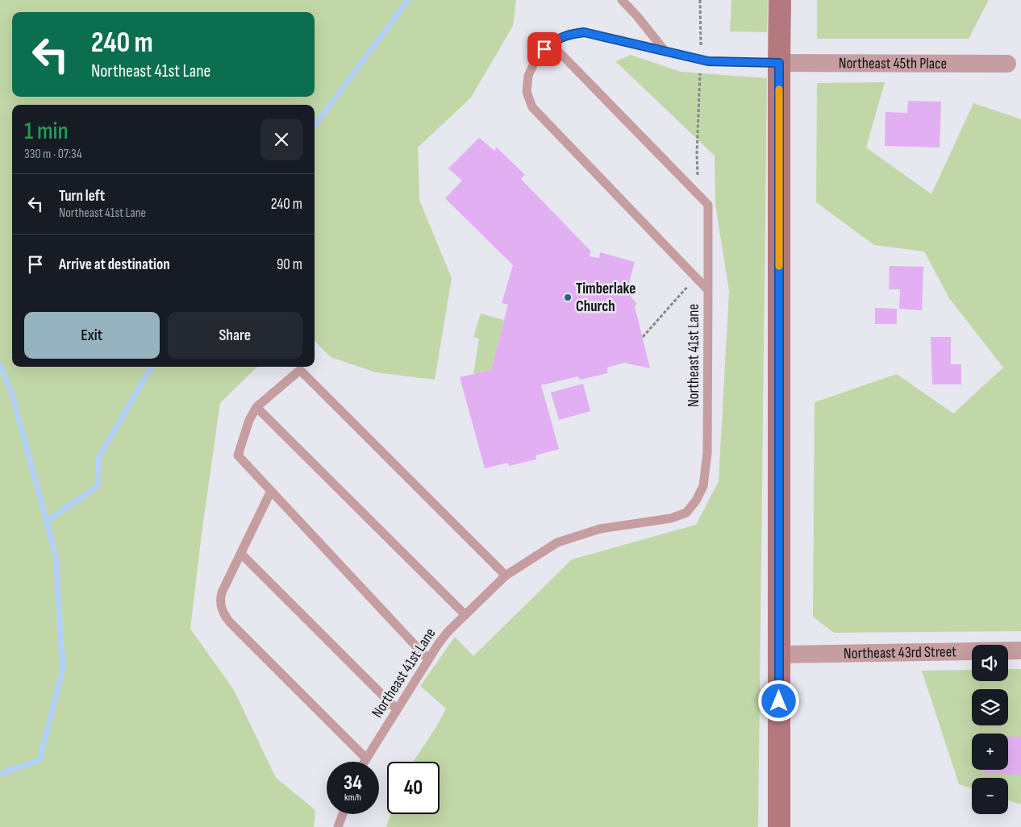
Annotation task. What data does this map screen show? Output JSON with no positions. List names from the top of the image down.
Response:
{
  "streets": {
    "street": ["Northeast 45th Place", "Northeast 43rd Street"],
    "lane": ["Northeast 41st Lane"]
  },
  "crossings": [
    ["Northeast 45th Place", "Northeast 41st Lane"]
  ],
  "places": ["Timberlake Church"],
  "page": {
    "turn": ["240 m", "Northeast 41st Lane"],
    "heading": ["1 min", "330 m · 07:34"],
    "list": [
      {
        "name": "Turn left",
        "note": "Northeast 41st Lane",
        "value": "240 m"
      },
      {
        "name": "Arrive at destination",
        "value": "90 m"
      }
    ],
    "buttons": ["Exit", "Share"],
    "map_buttons": ["+", "−"],
    "speed": "34 km/h",
    "limit": "40"
  }
}
